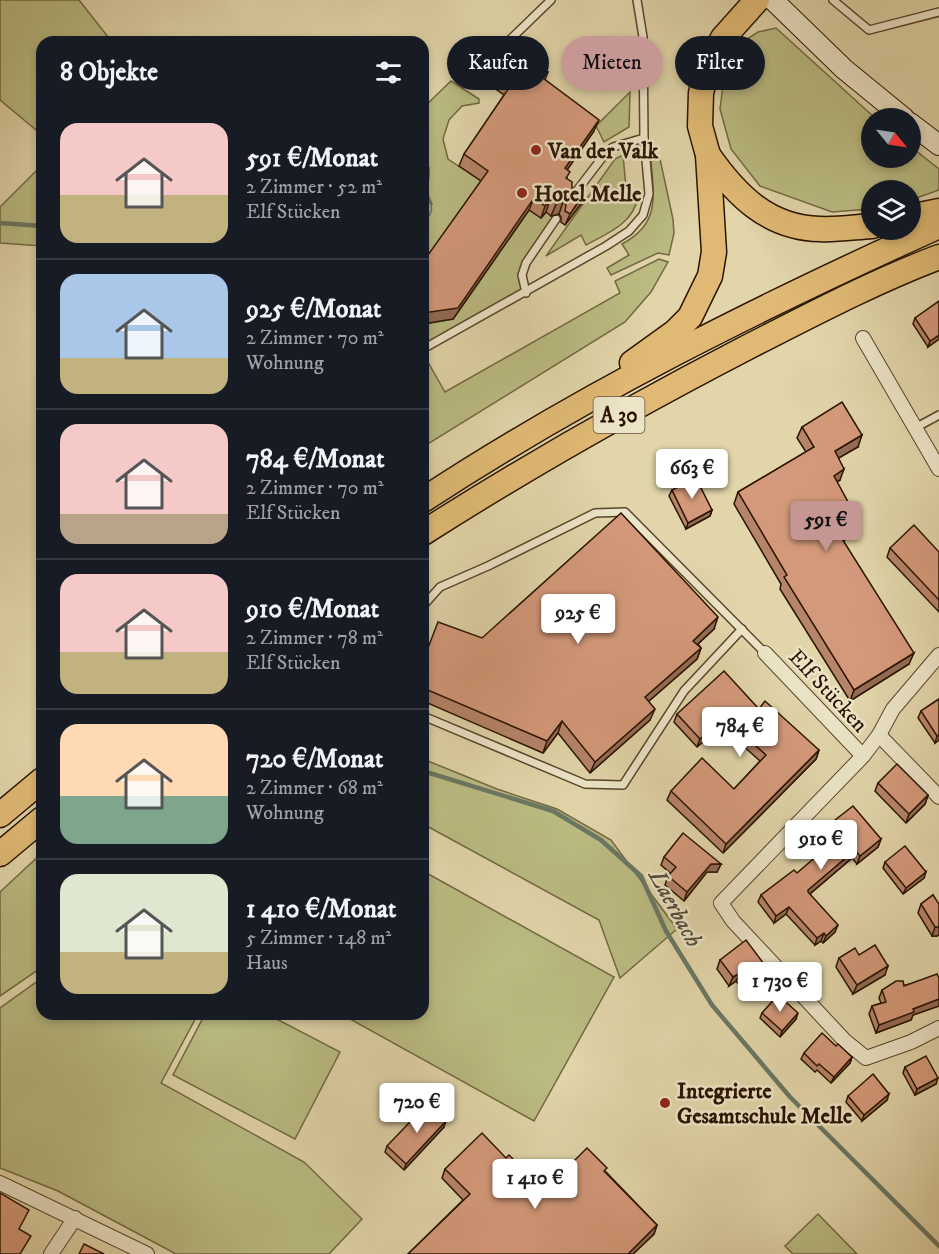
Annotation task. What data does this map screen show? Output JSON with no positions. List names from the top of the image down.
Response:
{
  "streets": {
    "highway": ["A 30"],
    "street": ["Elf Stücken"]
  },
  "water": ["Laerbach"],
  "places": ["Van der Valk", "Hotel Melle", "Integrierte Gesamtschule Melle"],
  "north": "bottom right",
  "page": {
    "chip": ["Kaufen", "Mieten", "Filter"],
    "heading": "8 Objekte",
    "list": [
      {
        "name": "591 €/Monat",
        "note": "2 Zimmer · 52 m² · Elf Stücken"
      },
      {
        "name": "925 €/Monat",
        "note": "2 Zimmer · 70 m² · Wohnung"
      },
      {
        "name": "784 €/Monat",
        "note": "2 Zimmer · 70 m² · Elf Stücken"
      },
      {
        "name": "910 €/Monat",
        "note": "2 Zimmer · 78 m² · Elf Stücken"
      },
      {
        "name": "720 €/Monat",
        "note": "2 Zimmer · 68 m² · Wohnung"
      },
      {
        "name": "1 410 €/Monat",
        "note": "5 Zimmer · 148 m² · Haus"
      }
    ],
    "price": [
      "663 €",
      "591 €",
      "925 €",
      "784 €",
      "910 €",
      "1 730 €",
      "720 €",
      "1 410 €"
    ]
  }
}
